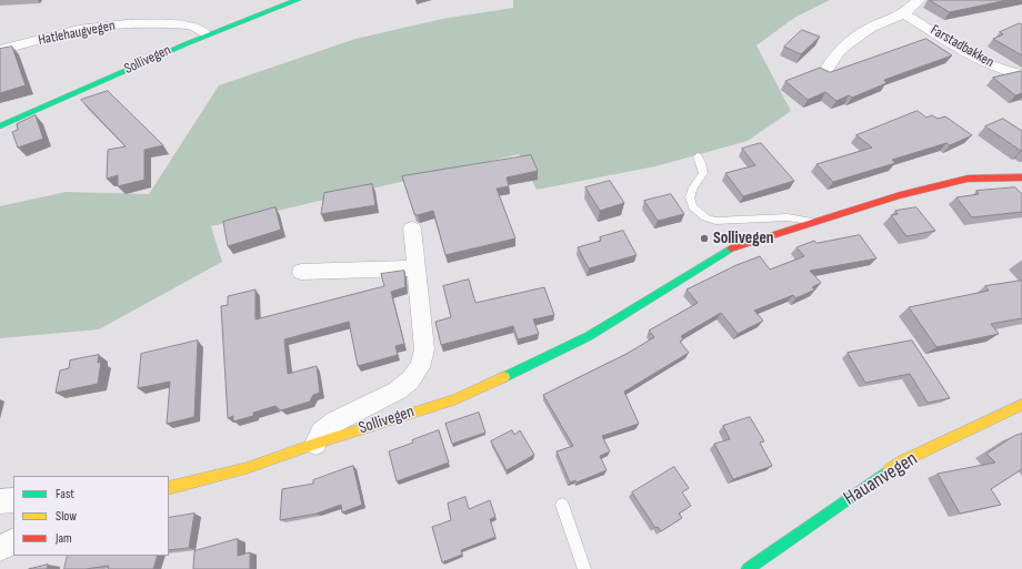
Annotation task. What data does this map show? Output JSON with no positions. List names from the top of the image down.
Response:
{
  "streets": {
    "street": [
      "Hatlehaugvegen",
      "Farstadbakken",
      "Sollivegen",
      "Hauanvegen"
    ]
  },
  "crossings": [
    ["Hatlehaugvegen", "Sollivegen"]
  ],
  "places": ["Sollivegen"],
  "legend": ["Fast", "Slow", "Jam"]
}
